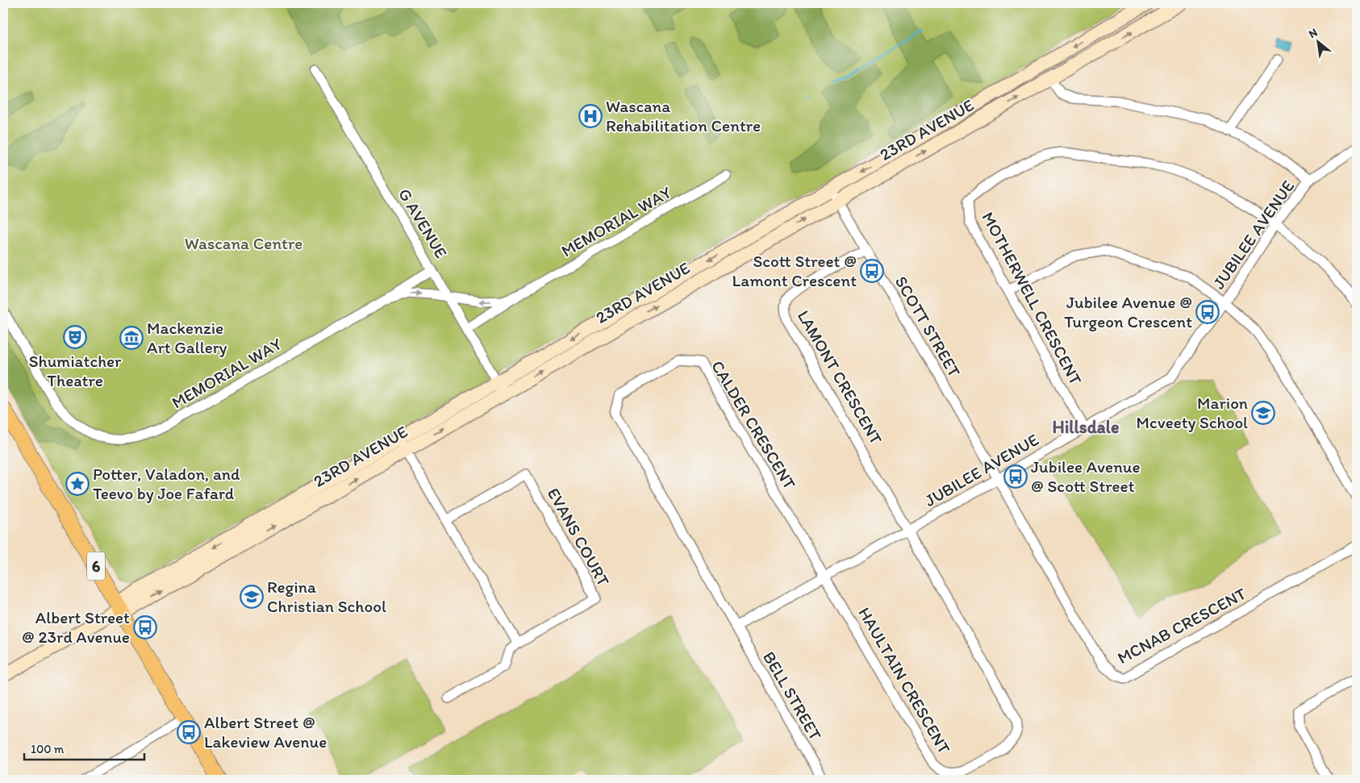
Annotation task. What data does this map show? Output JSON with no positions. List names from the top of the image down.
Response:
{
  "streets": {
    "main road": ["23RD AVENUE", "6"],
    "street": [
      "MEMORIAL WAY",
      "G AVENUE",
      "JUBILEE AVENUE",
      "MOTHERWELL CRESCENT",
      "SCOTT STREET",
      "LAMONT CRESCENT",
      "CALDER CRESCENT",
      "EVANS COURT",
      "MCNAB CRESCENT",
      "HAULTAIN CRESCENT",
      "BELL STREET"
    ]
  },
  "crossings": [
    ["23RD AVENUE", "G AVENUE"],
    ["23RD AVENUE", "SCOTT STREET"],
    ["23RD AVENUE", "6"],
    ["MEMORIAL WAY", "G AVENUE"],
    ["JUBILEE AVENUE", "MOTHERWELL CRESCENT"],
    ["JUBILEE AVENUE", "SCOTT STREET"],
    ["JUBILEE AVENUE", "LAMONT CRESCENT"],
    ["JUBILEE AVENUE", "CALDER CRESCENT"],
    ["JUBILEE AVENUE", "MCNAB CRESCENT"],
    ["JUBILEE AVENUE", "HAULTAIN CRESCENT"],
    ["JUBILEE AVENUE", "BELL STREET"],
    ["SCOTT STREET", "LAMONT CRESCENT"],
    ["SCOTT STREET", "MCNAB CRESCENT"],
    ["LAMONT CRESCENT", "HAULTAIN CRESCENT"],
    ["CALDER CRESCENT", "HAULTAIN CRESCENT"],
    ["CALDER CRESCENT", "BELL STREET"]
  ],
  "districts": ["Hillsdale"],
  "parks": ["Wascana Centre"],
  "places": {
    "hospital": ["Wascana Rehabilitation Centre"],
    "bus stop": [
      "Scott Street @ Lamont Crescent",
      "Jubilee Avenue @ Turgeon Crescent",
      "Jubilee Avenue @ Scott Street",
      "Albert Street @ 23rd Avenue",
      "Albert Street @ Lakeview Avenue"
    ],
    "theatre": ["Shumiatcher Theatre"],
    "museum": ["Mackenzie Art Gallery"],
    "school or university": ["Marion Mcveety School", "Regina Christian School"],
    "place": ["Potter, Valadon, and Teevo by Joe Fafard"]
  },
  "scale_bar": "100 m",
  "north": "top left"
}
